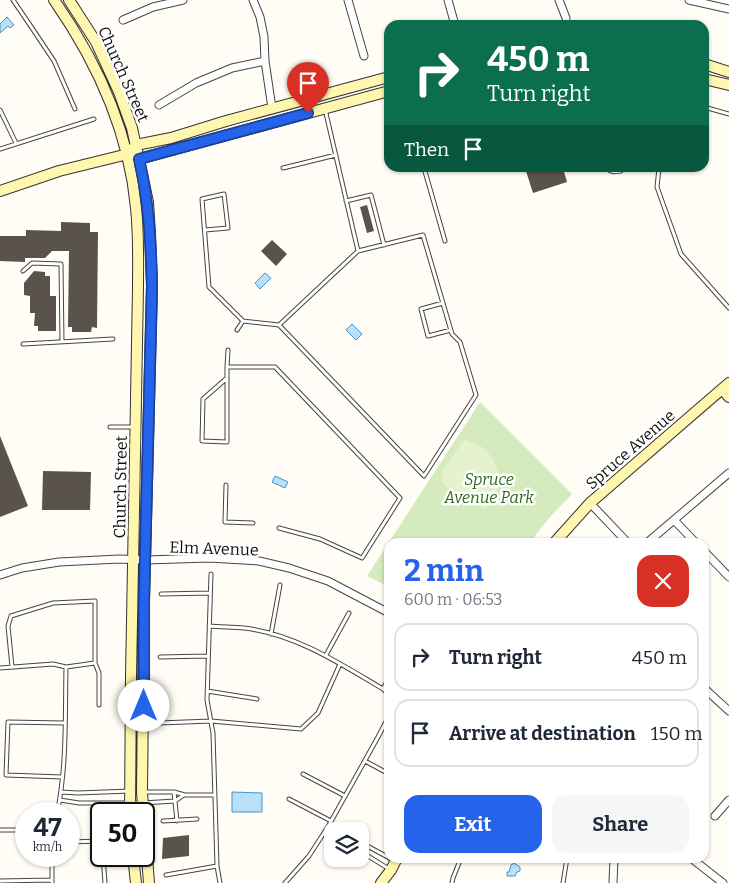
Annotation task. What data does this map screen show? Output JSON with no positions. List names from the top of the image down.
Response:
{
  "streets": {
    "main road": ["Church Street", "Spruce Avenue"],
    "street": ["Elm Avenue"]
  },
  "crossings": [
    ["Church Street", "Elm Avenue"]
  ],
  "parks": ["Spruce Avenue Park"],
  "page": {
    "turn": ["450 m", "Turn right"],
    "then": "Then",
    "heading": ["2 min", "600 m · 06:53"],
    "list": [
      {
        "name": "Turn right",
        "value": "450 m"
      },
      {
        "name": "Arrive at destination",
        "value": "150 m"
      }
    ],
    "buttons": ["Exit", "Share"],
    "speed": "47 km/h",
    "limit": "50"
  }
}
